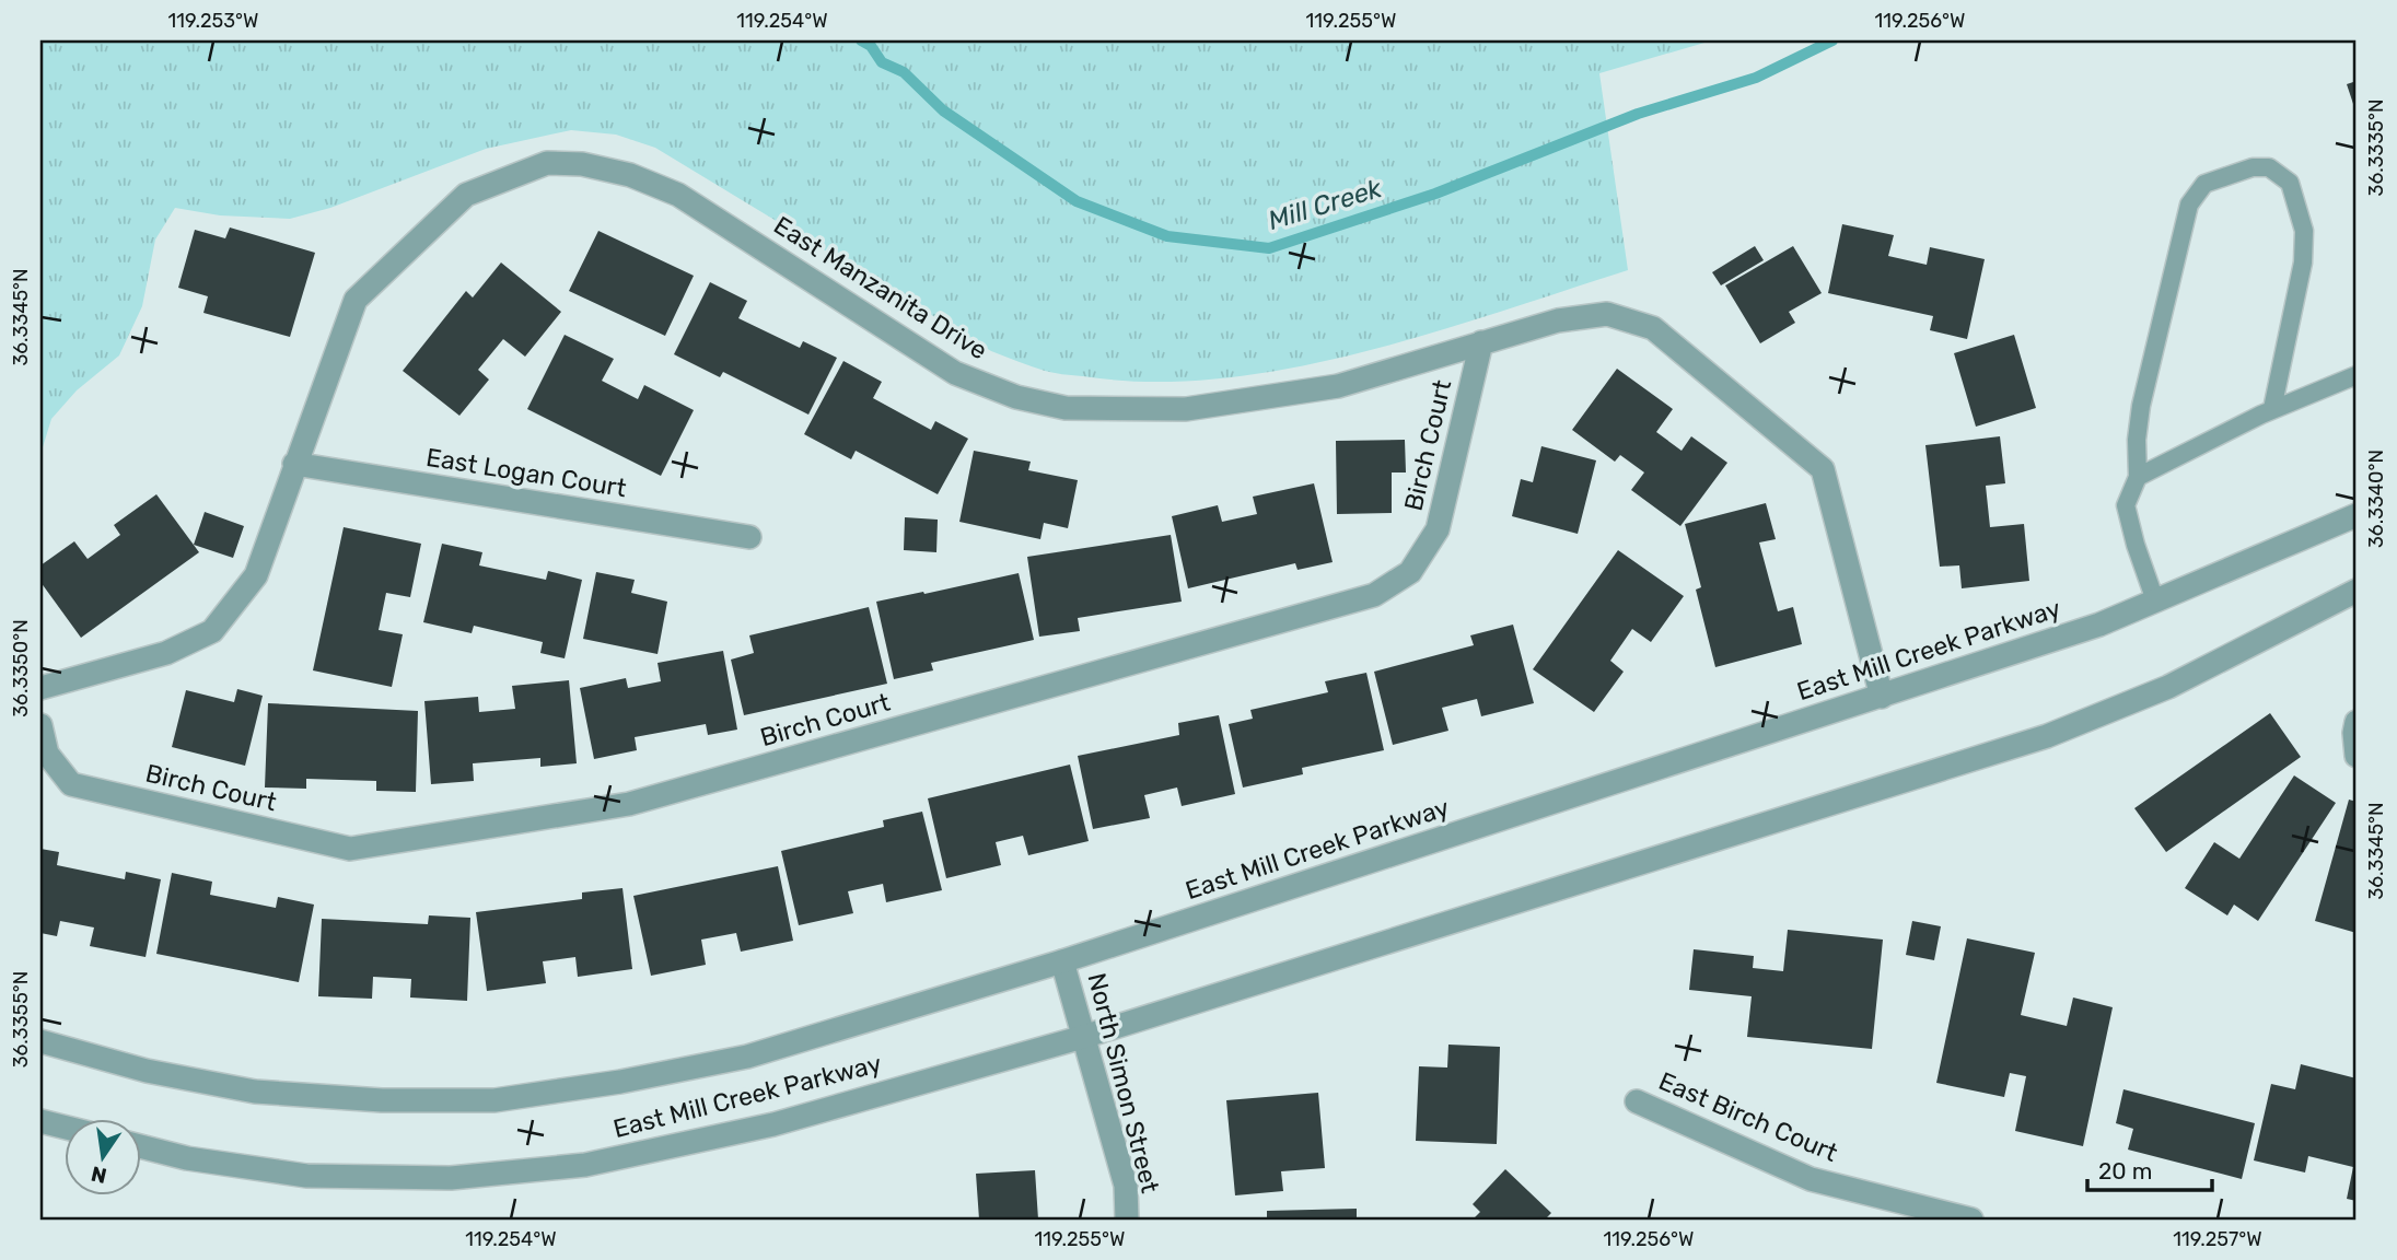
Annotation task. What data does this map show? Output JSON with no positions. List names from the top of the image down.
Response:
{
  "streets": {
    "street": [
      "East Manzanita Drive",
      "Birch Court",
      "East Logan Court",
      "East Mill Creek Parkway",
      "North Simon Street",
      "East Birch Court"
    ]
  },
  "crossings": [
    ["East Manzanita Drive", "Birch Court"],
    ["East Manzanita Drive", "East Logan Court"],
    ["East Manzanita Drive", "East Mill Creek Parkway"],
    ["East Mill Creek Parkway", "North Simon Street"]
  ],
  "water": ["Mill Creek"],
  "scale_bar": "20 m",
  "north": "bottom",
  "coordinates": [
    "119.253°W",
    "119.254°W",
    "119.255°W",
    "119.256°W",
    "36.3335°N",
    "36.3345°N",
    "36.3340°N",
    "36.3350°N",
    "36.3355°N",
    "119.257°W"
  ]
}
